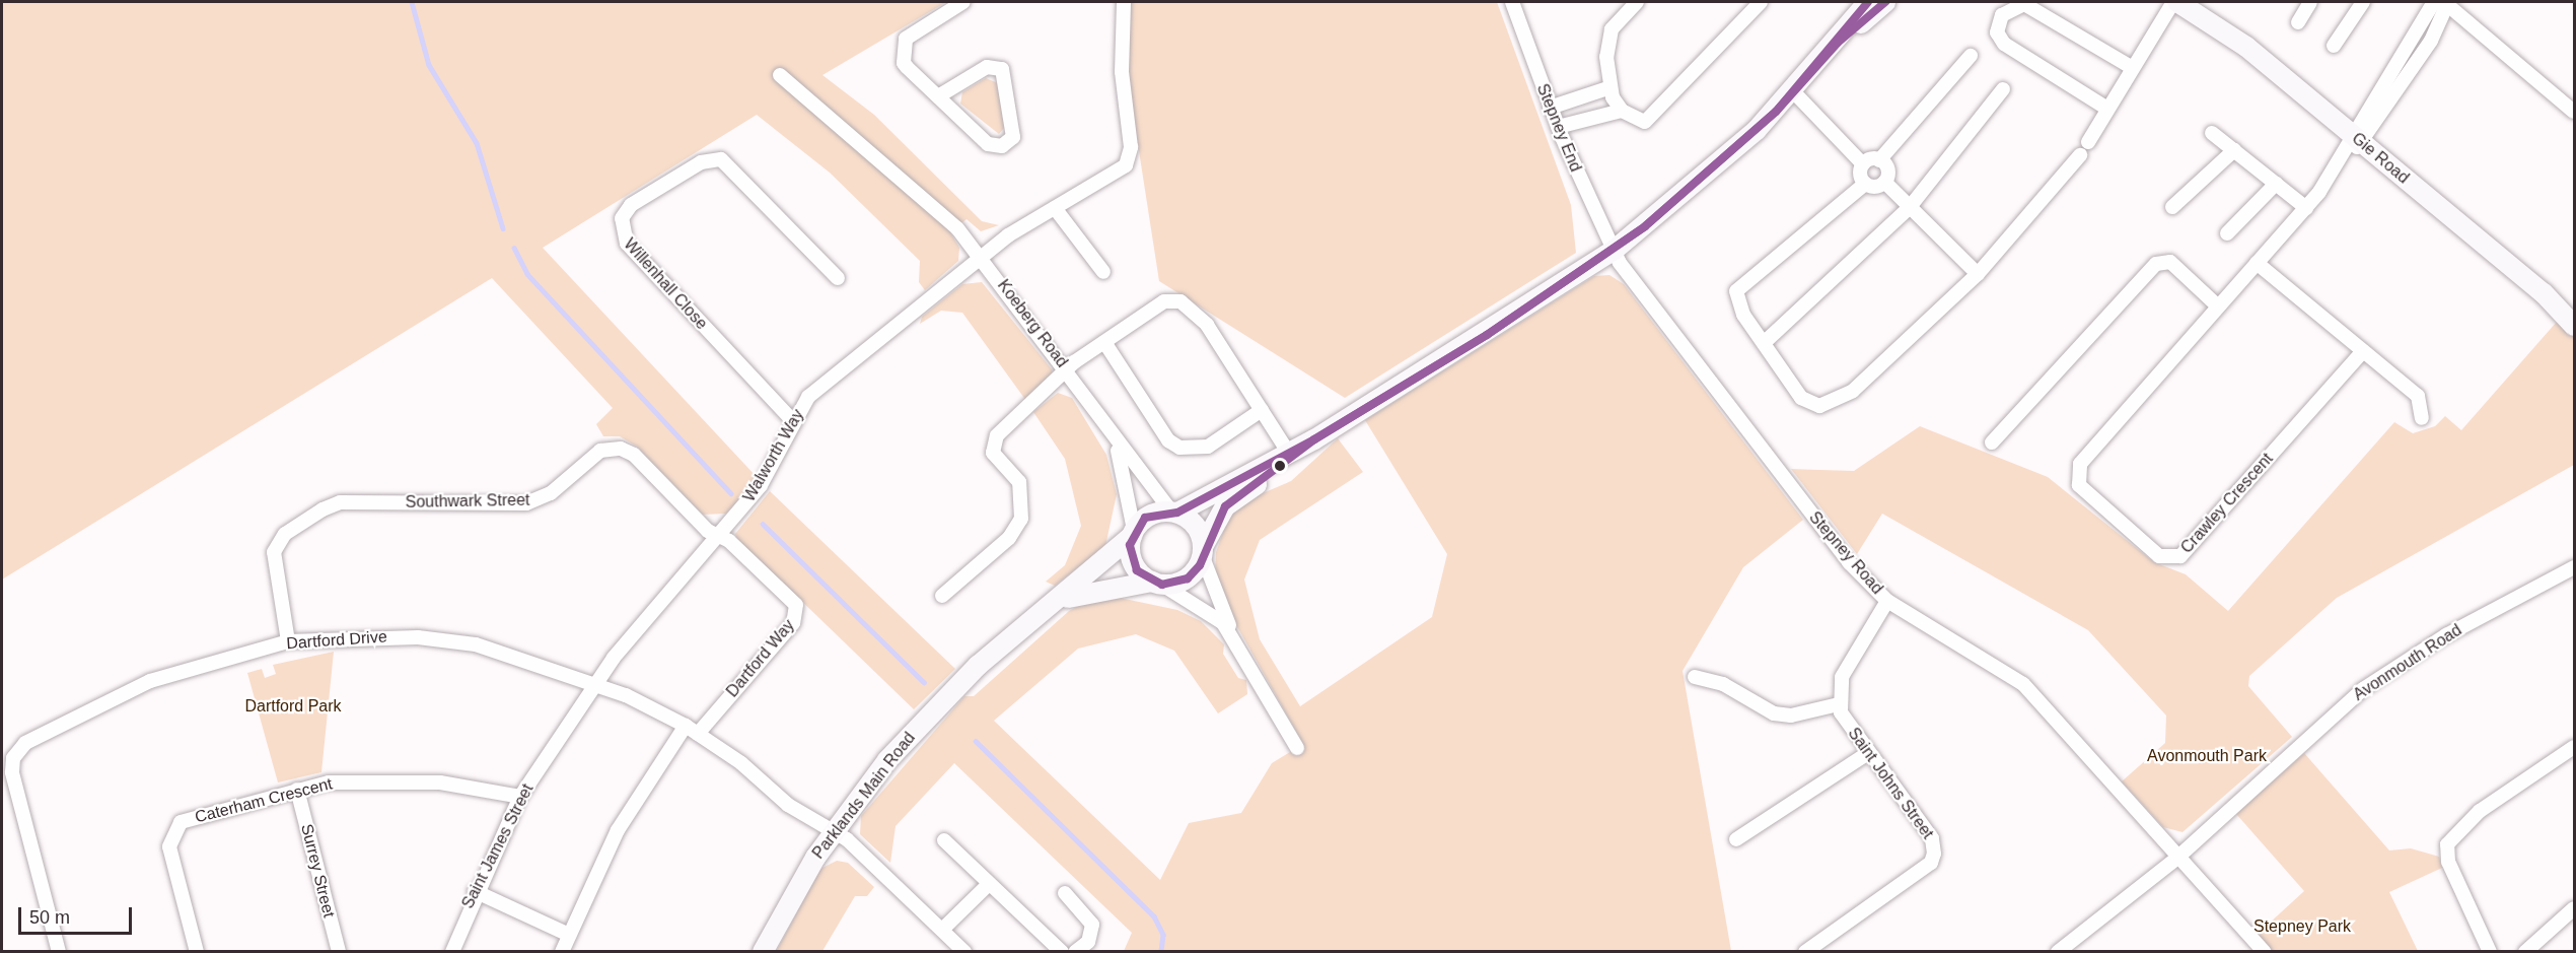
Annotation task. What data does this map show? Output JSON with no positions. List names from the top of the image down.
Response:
{
  "streets": {
    "street": [
      "Stepney End",
      "Gie Road",
      "Willenhall Close",
      "Koeberg Road",
      "Walworth Way",
      "Southwark Street",
      "Crawley Crescent",
      "Stepney Road",
      "Dartford Drive",
      "Dartford Way",
      "Avonmouth Road",
      "Saint Johns Street",
      "Parklands Main Road",
      "Caterham Crescent",
      "Saint James Street",
      "Surrey Street"
    ]
  },
  "crossings": [
    ["Stepney End", "Stepney Road"],
    ["Gie Road", "Crawley Crescent"],
    ["Willenhall Close", "Walworth Way"],
    ["Koeberg Road", "Walworth Way"],
    ["Koeberg Road", "Parklands Main Road"],
    ["Walworth Way", "Southwark Street"],
    ["Walworth Way", "Dartford Drive"],
    ["Walworth Way", "Dartford Way"],
    ["Walworth Way", "Saint James Street"],
    ["Southwark Street", "Dartford Drive"],
    ["Southwark Street", "Dartford Way"],
    ["Stepney Road", "Avonmouth Road"],
    ["Dartford Drive", "Dartford Way"],
    ["Dartford Drive", "Parklands Main Road"],
    ["Dartford Drive", "Saint James Street"],
    ["Caterham Crescent", "Saint James Street"],
    ["Caterham Crescent", "Surrey Street"]
  ],
  "parks": ["Dartford Park", "Avonmouth Park", "Stepney Park"],
  "scale_bar": "50 m"
}
